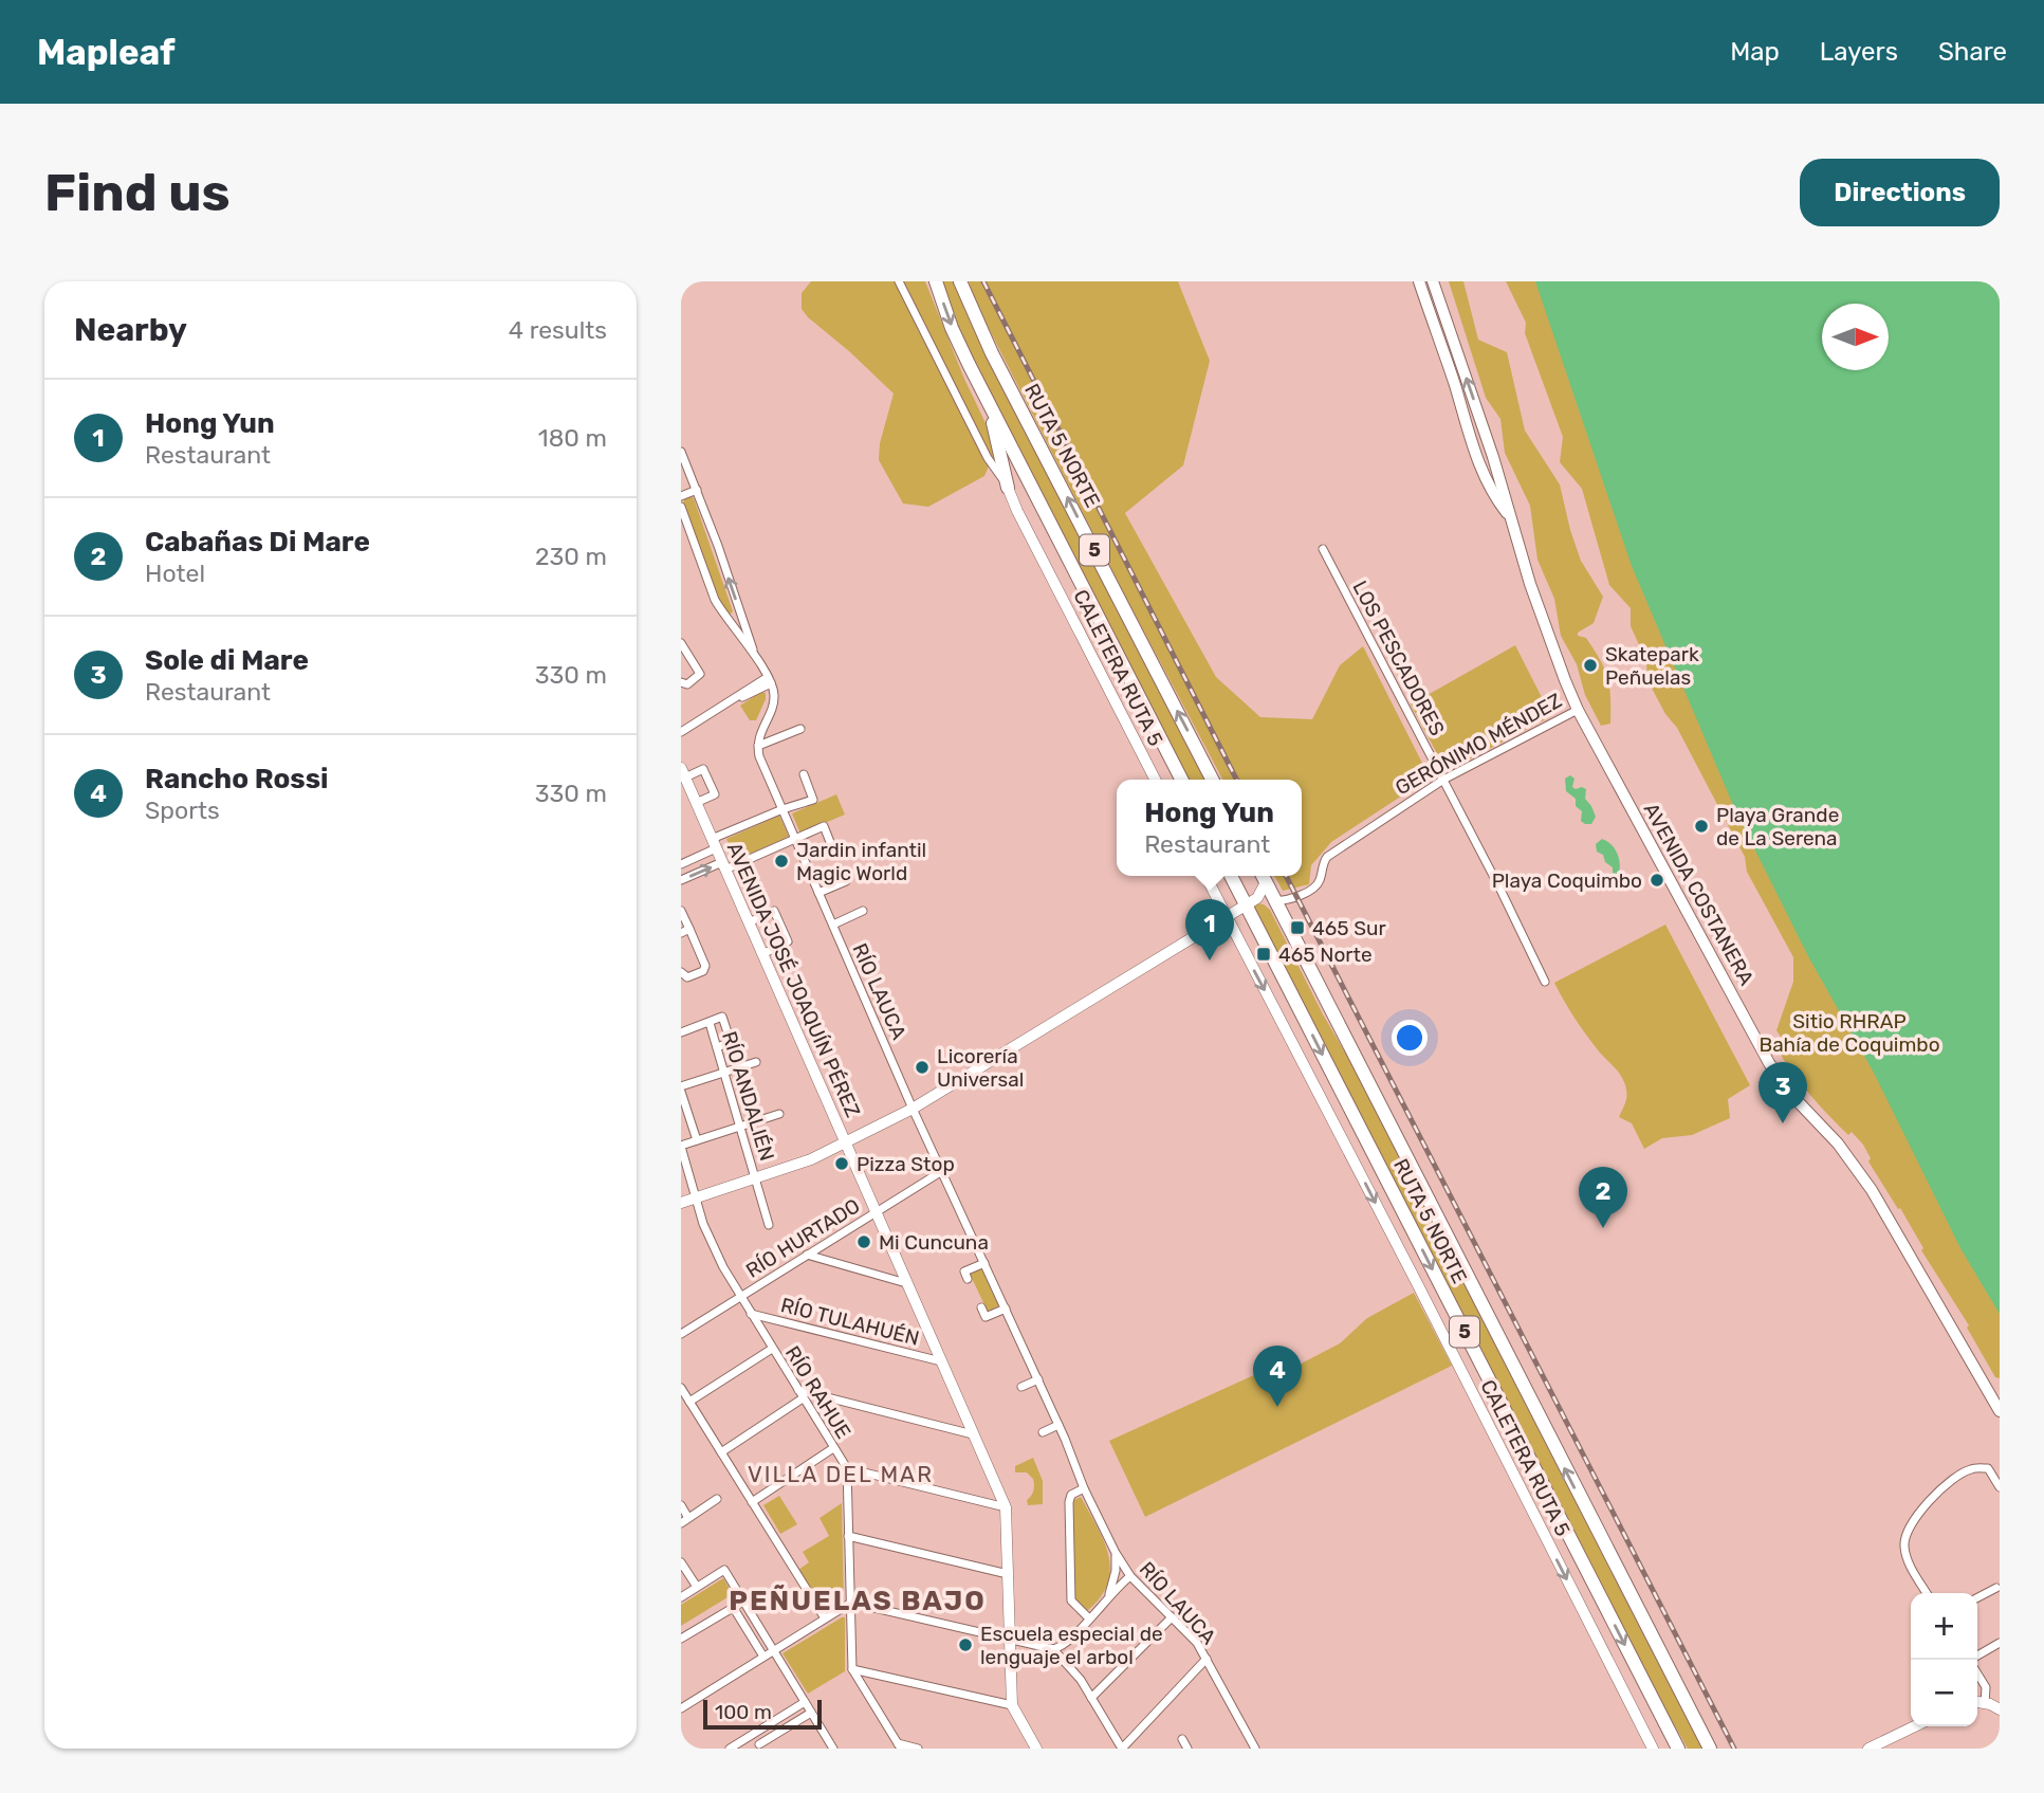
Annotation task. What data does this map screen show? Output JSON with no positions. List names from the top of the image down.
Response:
{
  "streets": {
    "highway": ["RUTA 5 NORTE", "5"],
    "main road": ["AVENIDA COSTANERA"],
    "street": [
      "LOS PESCADORES",
      "CALETERA RUTA 5",
      "GERÓNIMO MÉNDEZ",
      "AVENIDA JOSÉ JOAQUÍN PÉREZ",
      "RÍO LAUCA",
      "RÍO ANDALIÉN",
      "RÍO HURTADO",
      "RÍO TULAHUÉN",
      "RÍO RAHUE"
    ]
  },
  "crossings": [
    ["RUTA 5 NORTE", "GERÓNIMO MÉNDEZ"],
    ["LOS PESCADORES", "GERÓNIMO MÉNDEZ"],
    ["GERÓNIMO MÉNDEZ", "AVENIDA COSTANERA"],
    ["AVENIDA JOSÉ JOAQUÍN PÉREZ", "RÍO HURTADO"],
    ["AVENIDA JOSÉ JOAQUÍN PÉREZ", "RÍO TULAHUÉN"],
    ["RÍO LAUCA", "RÍO HURTADO"],
    ["RÍO HURTADO", "RÍO RAHUE"],
    ["RÍO TULAHUÉN", "RÍO RAHUE"]
  ],
  "one_way": ["CALETERA RUTA 5"],
  "districts": ["VILLA DEL MAR", "PEÑUELAS BAJO"],
  "parks": ["Sitio RHRAP Bahía de Coquimbo"],
  "places": {
    "other": [
      "Skatepark Peñuelas",
      "Playa Grande de La Serena",
      "Jardin infantil Magic World",
      "Playa Coquimbo",
      "Licorería Universal",
      "Pizza Stop",
      "Mi Cuncuna",
      "Escuela especial de lenguaje el arbol"
    ],
    "transit": ["465 Sur", "465 Norte"]
  },
  "scale_bar": "100 m",
  "north": "right",
  "page": {
    "header": "Mapleaf",
    "nav": ["Map", "Layers", "Share"],
    "buttons": "Directions",
    "title": "Find us",
    "heading": ["Nearby", "4 results"],
    "list": [
      {
        "mark": "1",
        "name": "Hong Yun",
        "note": "Restaurant",
        "value": "180 m"
      },
      {
        "mark": "2",
        "name": "Cabañas Di Mare",
        "note": "Hotel",
        "value": "230 m"
      },
      {
        "mark": "3",
        "name": "Sole di Mare",
        "note": "Restaurant",
        "value": "330 m"
      },
      {
        "mark": "4",
        "name": "Rancho Rossi",
        "note": "Sports",
        "value": "330 m"
      }
    ],
    "popup": ["Hong Yun", "Restaurant"],
    "pins": [
      "1",
      "3",
      "2",
      "4"
    ],
    "map_buttons": ["+", "−"],
    "scale": "100 m"
  }
}
